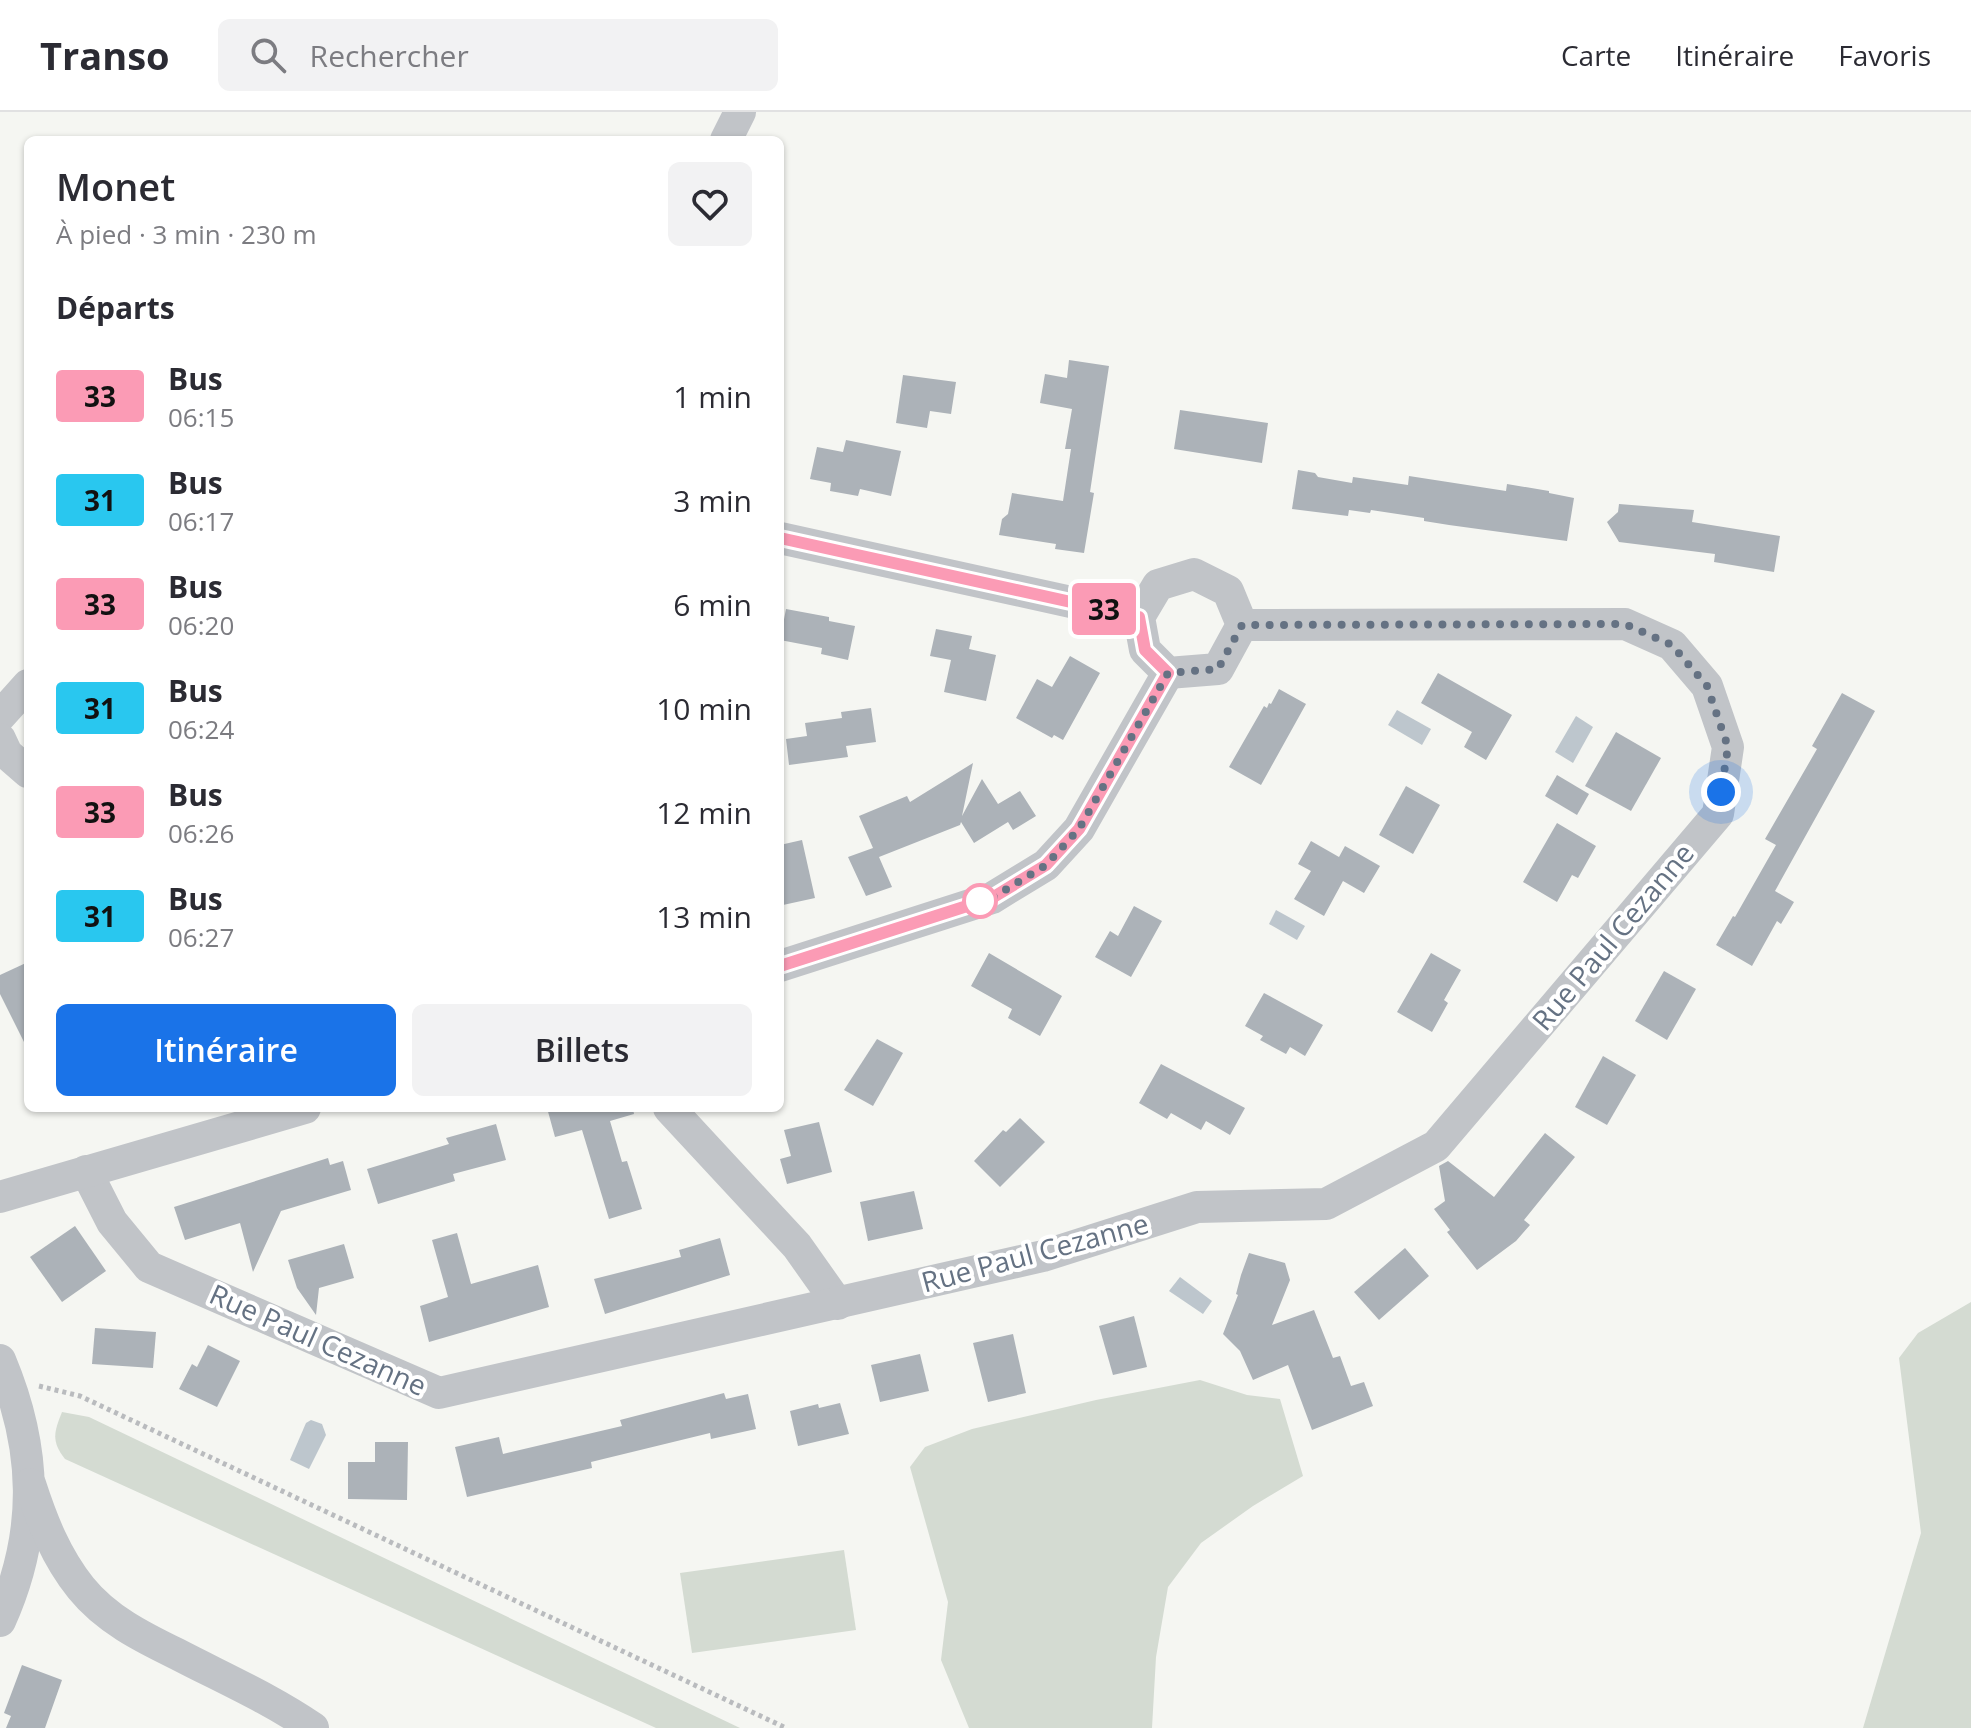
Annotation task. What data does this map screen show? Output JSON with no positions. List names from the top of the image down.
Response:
{
  "streets": {
    "street": ["Rue Paul Cezanne"]
  },
  "lines": ["bus line 33"],
  "page": {
    "header": "Transo",
    "search": "Rechercher",
    "nav": ["Carte", "Itinéraire", "Favoris"],
    "on_map": "33",
    "heading": [
      ["Monet", "À pied · 3 min · 230 m"],
      "Départs"
    ],
    "list": [
      {
        "mark": "33",
        "name": "Bus",
        "note": "06:15",
        "value": "1 min"
      },
      {
        "mark": "31",
        "name": "Bus",
        "note": "06:17",
        "value": "3 min"
      },
      {
        "mark": "33",
        "name": "Bus",
        "note": "06:20",
        "value": "6 min"
      },
      {
        "mark": "31",
        "name": "Bus",
        "note": "06:24",
        "value": "10 min"
      },
      {
        "mark": "33",
        "name": "Bus",
        "note": "06:26",
        "value": "12 min"
      },
      {
        "mark": "31",
        "name": "Bus",
        "note": "06:27",
        "value": "13 min"
      }
    ],
    "buttons": ["Itinéraire", "Billets"]
  }
}
